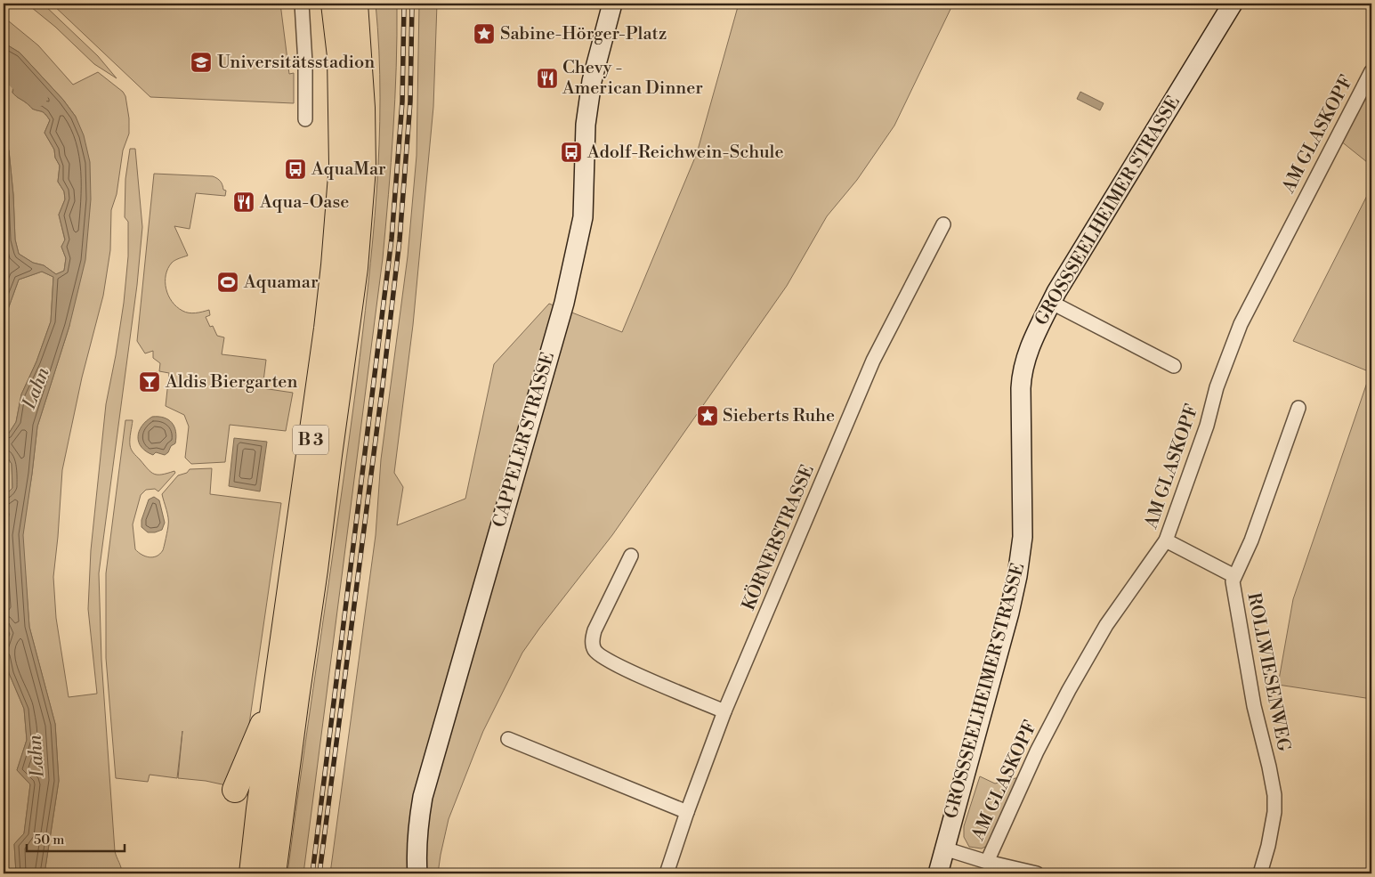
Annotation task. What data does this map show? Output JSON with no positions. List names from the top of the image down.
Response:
{
  "streets": {
    "highway": ["B 3"],
    "main road": ["GROSSSEELHEIMER STRASSE", "CAPPELER STRASSE"],
    "street": ["AM GLASKOPF", "KÖRNERSTRASSE", "ROLLWIESENWEG"]
  },
  "water": ["Lahn"],
  "places": {
    "place": ["Sabine-Hörger-Platz", "Sieberts Ruhe"],
    "school or university": ["Universitätsstadion"],
    "restaurant": ["Chevy - American Dinner", "Aqua-Oase"],
    "bus stop": ["Adolf-Reichwein-Schule", "AquaMar"],
    "sports": ["Aquamar"],
    "bar": ["Aldis Biergarten"]
  },
  "scale_bar": "50 m"
}
